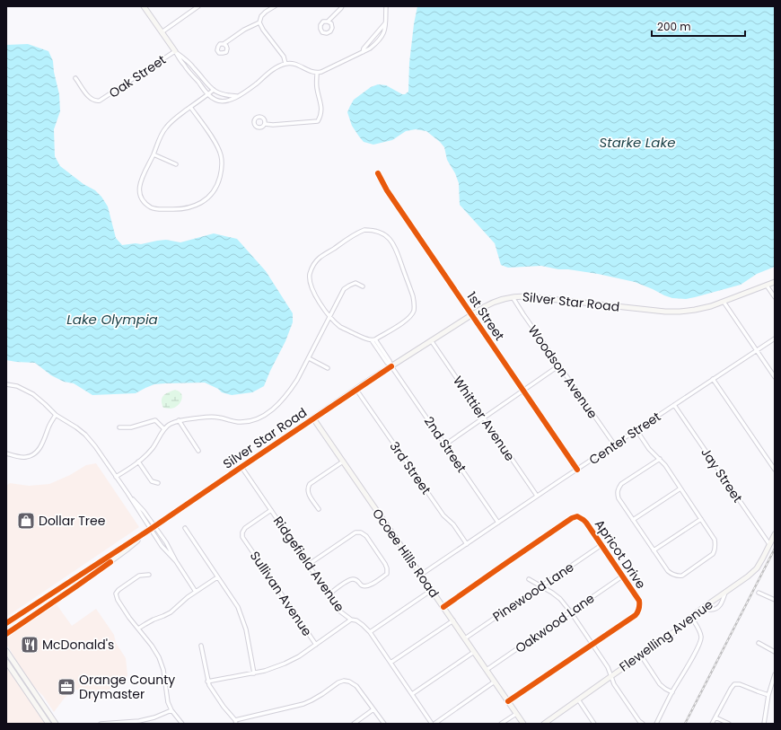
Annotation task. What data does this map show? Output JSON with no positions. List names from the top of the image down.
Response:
{
  "streets": {
    "main road": ["Silver Star Road", "Ocoee Hills Road", "Flewelling Avenue"],
    "street": [
      "Oak Street",
      "1st Street",
      "Woodson Avenue",
      "Whittier Avenue",
      "Center Street",
      "2nd Street",
      "3rd Street",
      "Jay Street",
      "Apricot Drive",
      "Ridgefield Avenue",
      "Pinewood Lane",
      "Sullivan Avenue",
      "Oakwood Lane"
    ]
  },
  "crossings": [
    ["Silver Star Road", "1st Street"],
    ["Silver Star Road", "Woodson Avenue"],
    ["Silver Star Road", "Whittier Avenue"],
    ["Silver Star Road", "2nd Street"],
    ["Silver Star Road", "3rd Street"],
    ["Silver Star Road", "Ocoee Hills Road"],
    ["Silver Star Road", "Ridgefield Avenue"],
    ["1st Street", "Center Street"],
    ["Woodson Avenue", "Center Street"],
    ["Whittier Avenue", "Center Street"],
    ["Center Street", "2nd Street"],
    ["Center Street", "3rd Street"],
    ["Center Street", "Jay Street"],
    ["Center Street", "Ocoee Hills Road"],
    ["Jay Street", "Flewelling Avenue"],
    ["Ocoee Hills Road", "Apricot Drive"],
    ["Ocoee Hills Road", "Pinewood Lane"],
    ["Ocoee Hills Road", "Oakwood Lane"],
    ["Apricot Drive", "Pinewood Lane"],
    ["Apricot Drive", "Oakwood Lane"],
    ["Ridgefield Avenue", "Sullivan Avenue"]
  ],
  "water": ["Starke Lake", "Lake Olympia"],
  "places": {
    "shop": ["Dollar Tree"],
    "restaurant": ["McDonald's"],
    "office": ["Orange County Drymaster"]
  },
  "scale_bar": "200 m"
}
